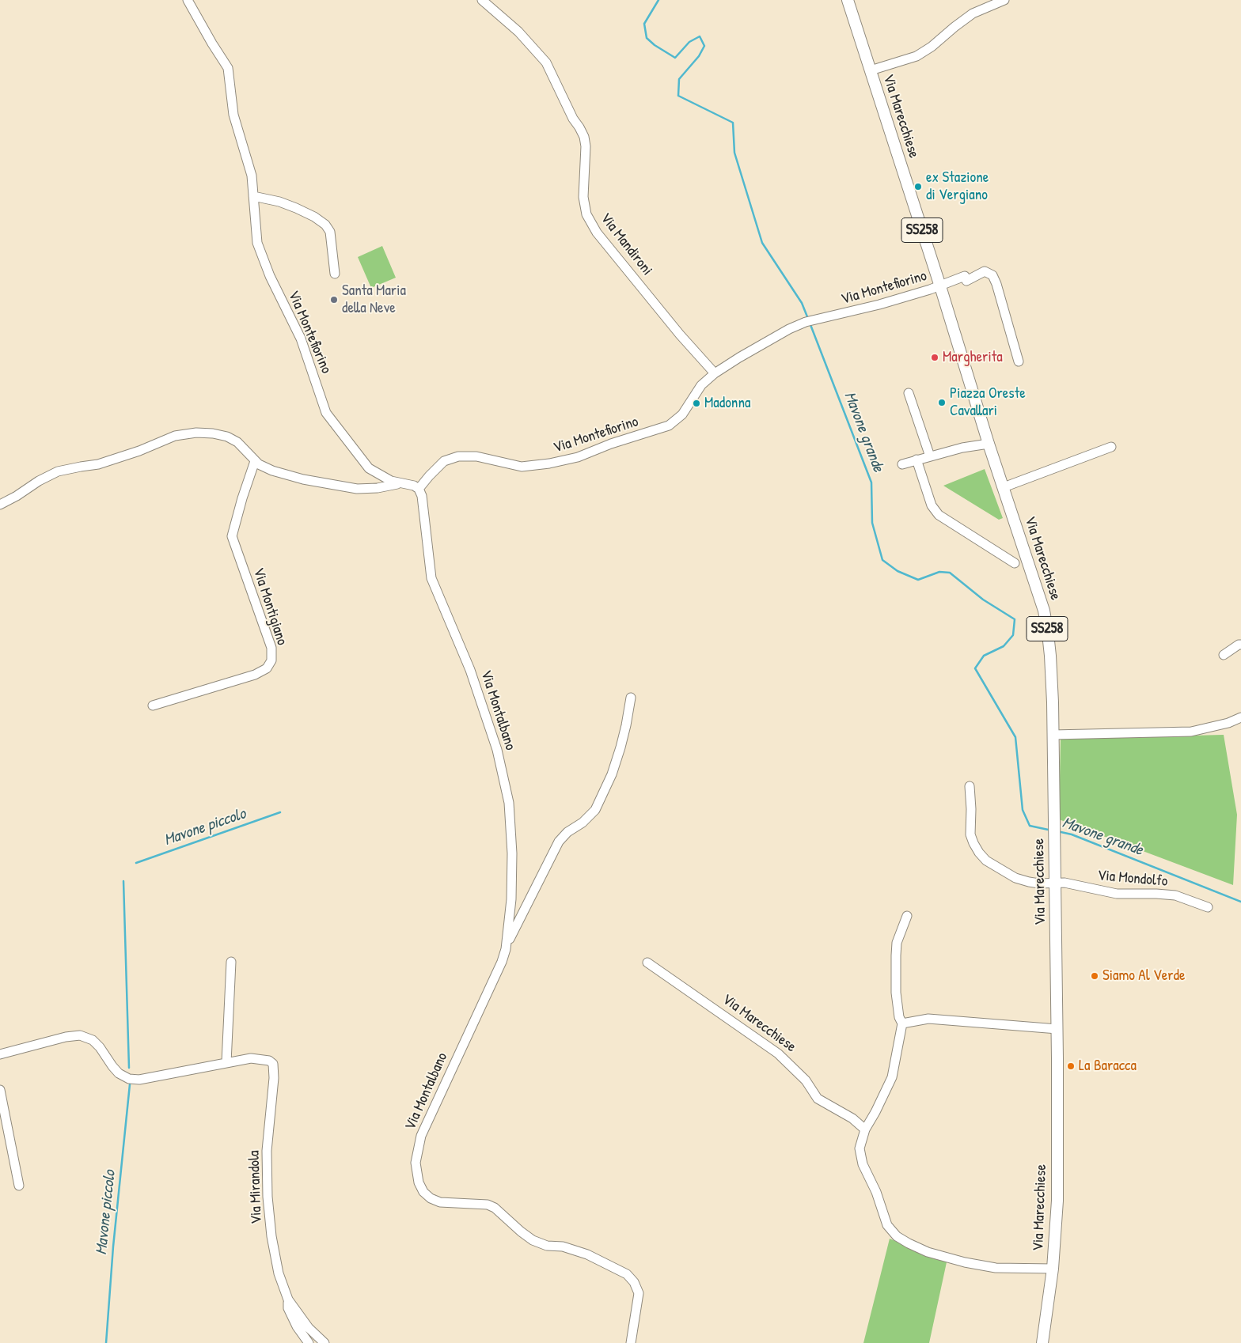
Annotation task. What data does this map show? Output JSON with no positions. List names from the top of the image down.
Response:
{
  "streets": {
    "main road": ["Via Marecchiese", "SS258"],
    "street": [
      "Via Mandironi",
      "Via Montefiorino",
      "Via Montigiano",
      "Via Montalbano",
      "Via Mondolfo",
      "Via Mirandola"
    ]
  },
  "crossings": [
    ["Via Marecchiese", "Via Montefiorino"],
    ["Via Marecchiese", "Via Mondolfo"],
    ["Via Mandironi", "Via Montefiorino"],
    ["Via Montefiorino", "Via Montalbano"]
  ],
  "water": ["Mavone grande", "Mavone piccolo"],
  "places": [
    "ex Stazione di Vergiano",
    "Santa Maria della Neve",
    "Margherita",
    "Piazza Oreste Cavallari",
    "Madonna",
    "Siamo Al Verde",
    "La Baracca"
  ]
}
